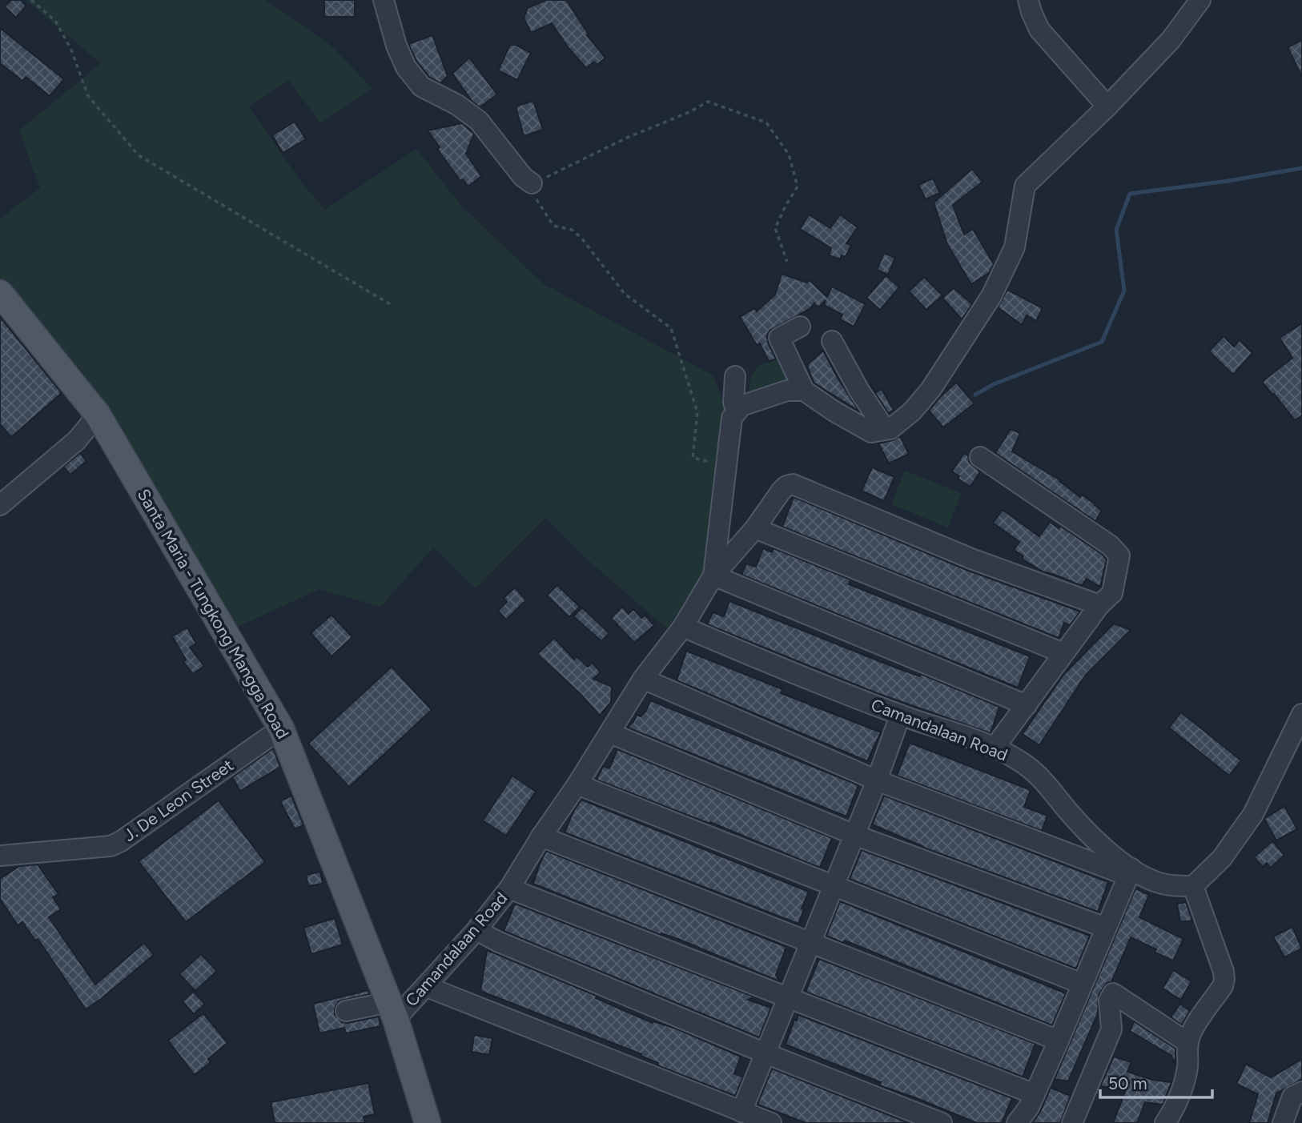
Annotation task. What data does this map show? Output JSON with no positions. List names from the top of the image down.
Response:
{
  "streets": {
    "main road": ["Santa Maria - Tungkong Mangga Road"],
    "street": ["Camandalaan Road", "J. De Leon Street"]
  },
  "crossings": [
    ["Santa Maria - Tungkong Mangga Road", "Camandalaan Road"],
    ["Santa Maria - Tungkong Mangga Road", "J. De Leon Street"]
  ],
  "scale_bar": "50 m"
}
